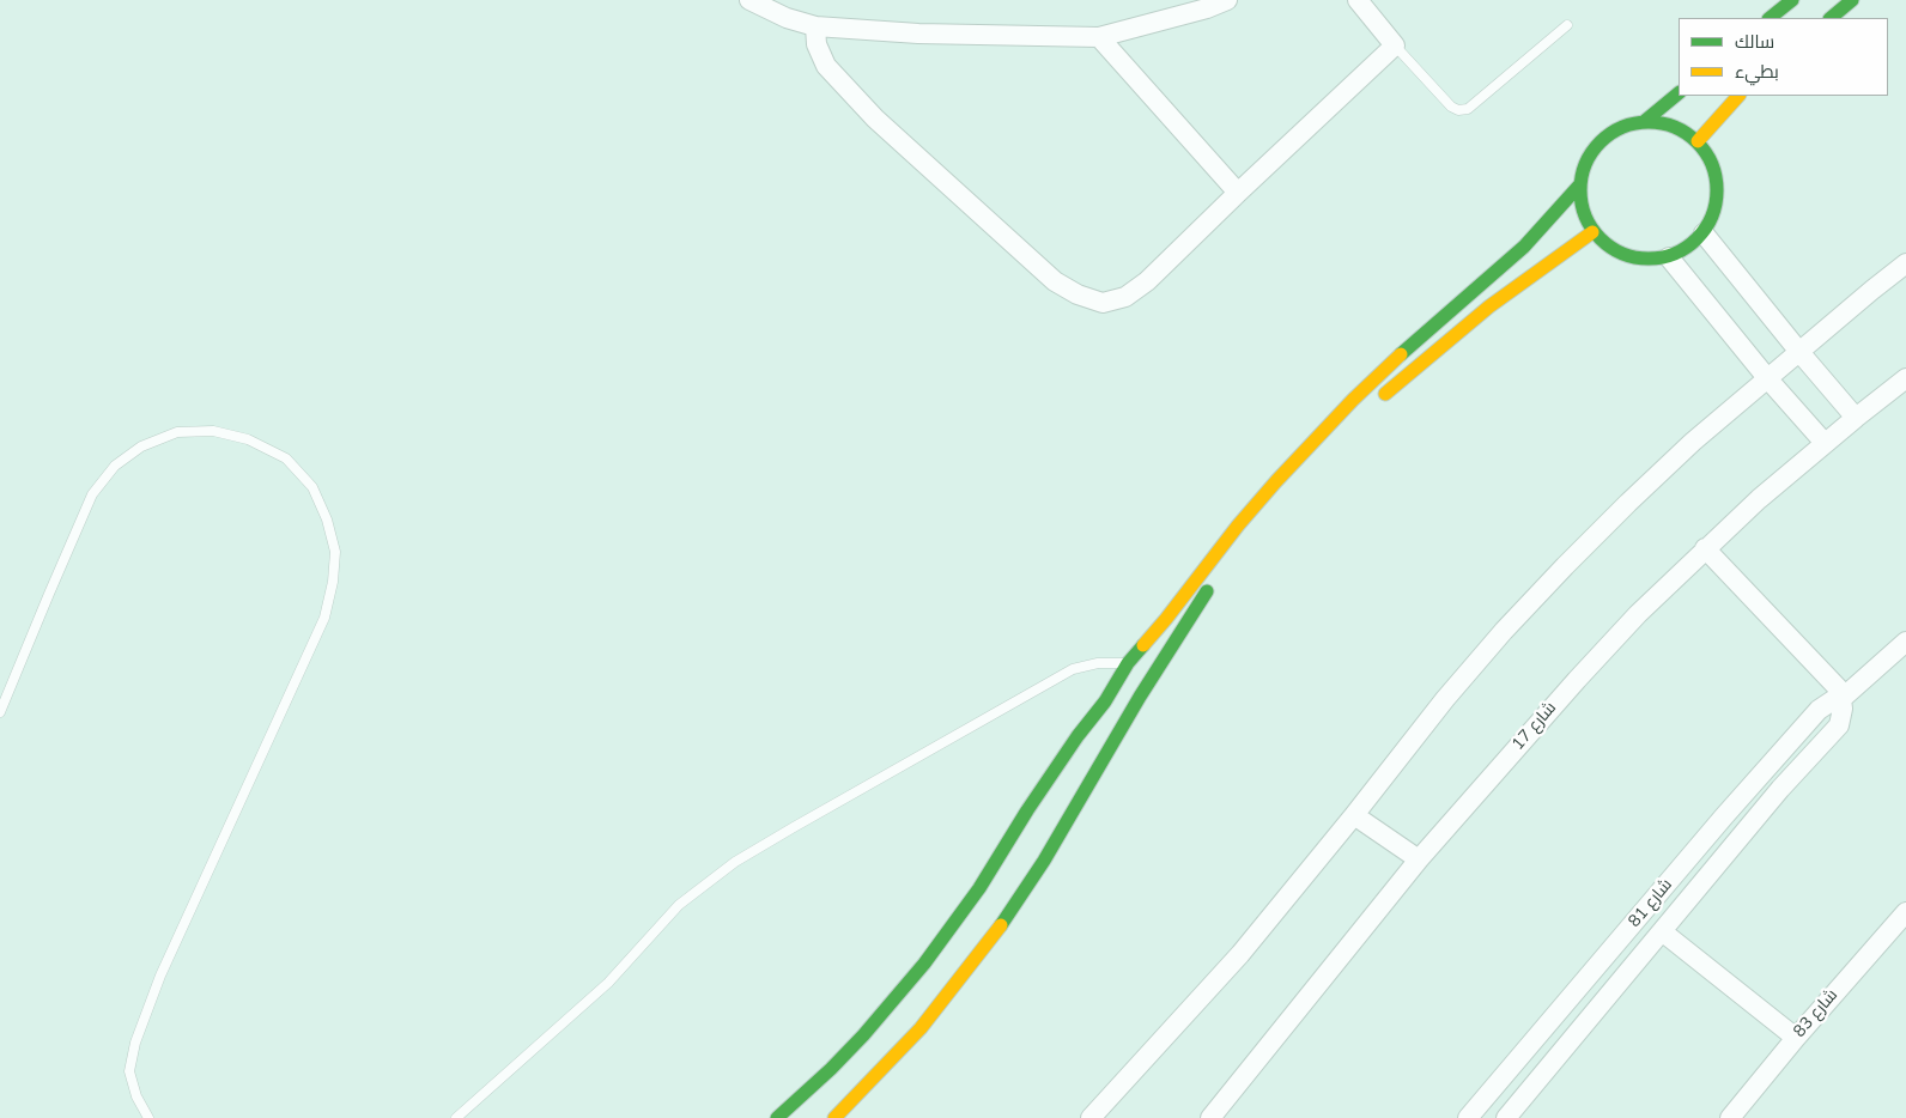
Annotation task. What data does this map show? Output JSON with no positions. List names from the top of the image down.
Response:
{
  "streets": {
    "street": ["شارع 17", "شارع 81", "شارع 83"]
  },
  "legend": ["سالك", "بطيء"]
}
